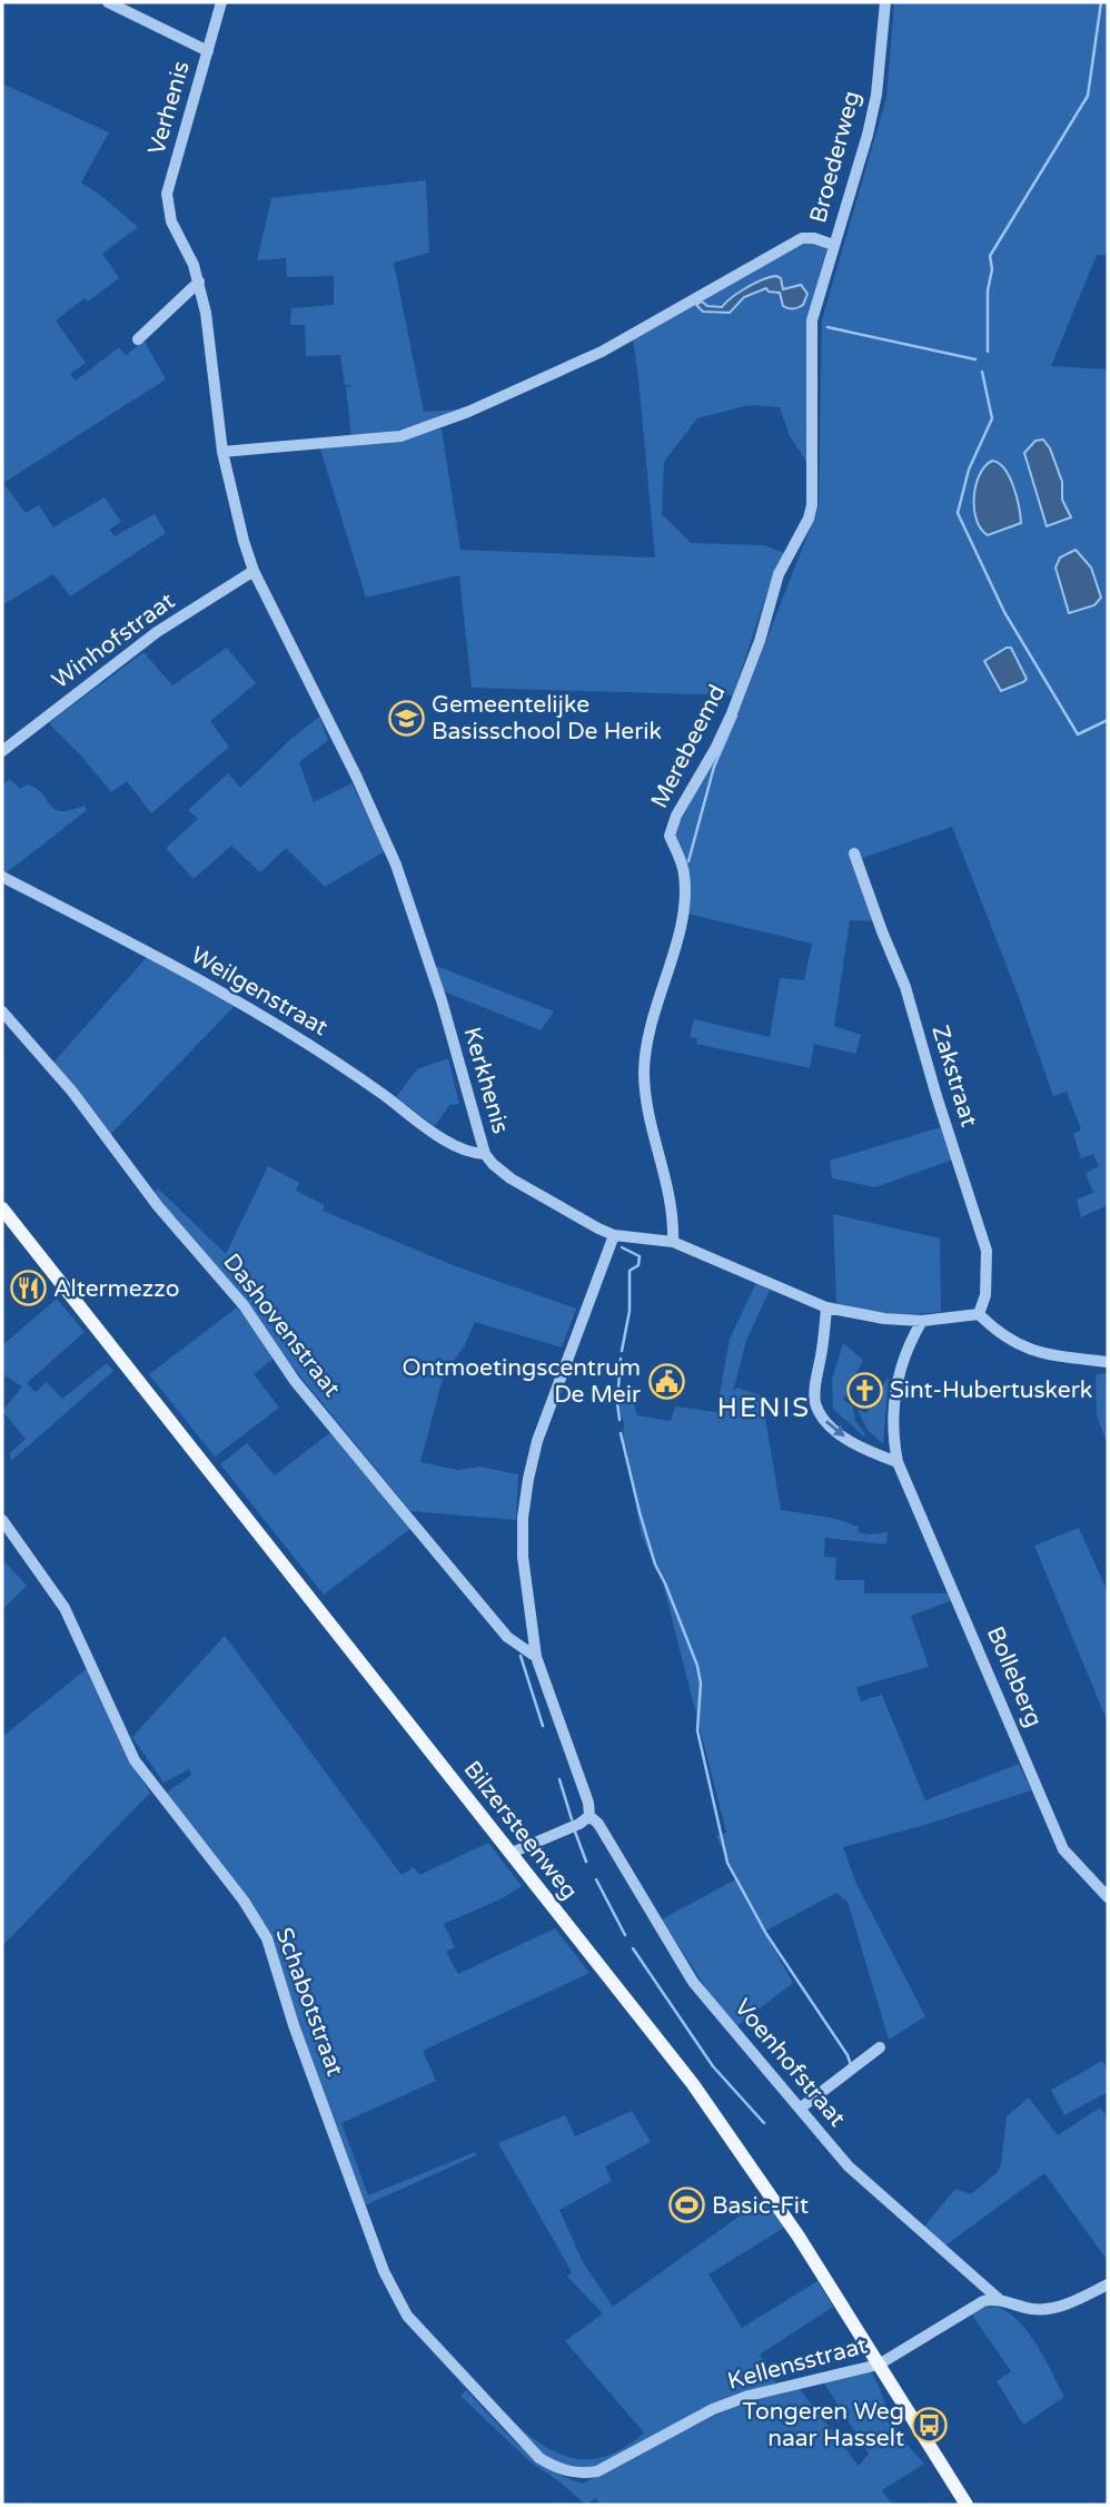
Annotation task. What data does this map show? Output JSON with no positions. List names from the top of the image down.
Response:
{
  "streets": {
    "main road": ["Bilzersteenweg"],
    "street": [
      "Verhenis",
      "Broederweg",
      "Winhofstraat",
      "Merebeemd",
      "Weilgenstraat",
      "Zakstraat",
      "Kerkhenis",
      "Dashovenstraat",
      "Bolleberg",
      "Schabotstraat",
      "Voenhofstraat",
      "Kellensstraat"
    ]
  },
  "crossings": [
    ["Verhenis", "Winhofstraat"],
    ["Verhenis", "Kerkhenis"],
    ["Broederweg", "Merebeemd"],
    ["Winhofstraat", "Kerkhenis"],
    ["Merebeemd", "Kerkhenis"],
    ["Weilgenstraat", "Kerkhenis"],
    ["Zakstraat", "Kerkhenis"],
    ["Kerkhenis", "Bolleberg"],
    ["Bilzersteenweg", "Kellensstraat"],
    ["Schabotstraat", "Kellensstraat"],
    ["Voenhofstraat", "Kellensstraat"]
  ],
  "districts": ["HENIS"],
  "places": {
    "school or university": ["Gemeentelijke Basisschool De Herik"],
    "restaurant": ["Altermezzo"],
    "public building": ["Ontmoetingscentrum De Meir"],
    "church": ["Sint-Hubertuskerk"],
    "sports": ["Basic-Fit"],
    "bus stop": ["Tongeren Weg naar Hasselt"]
  }
}
